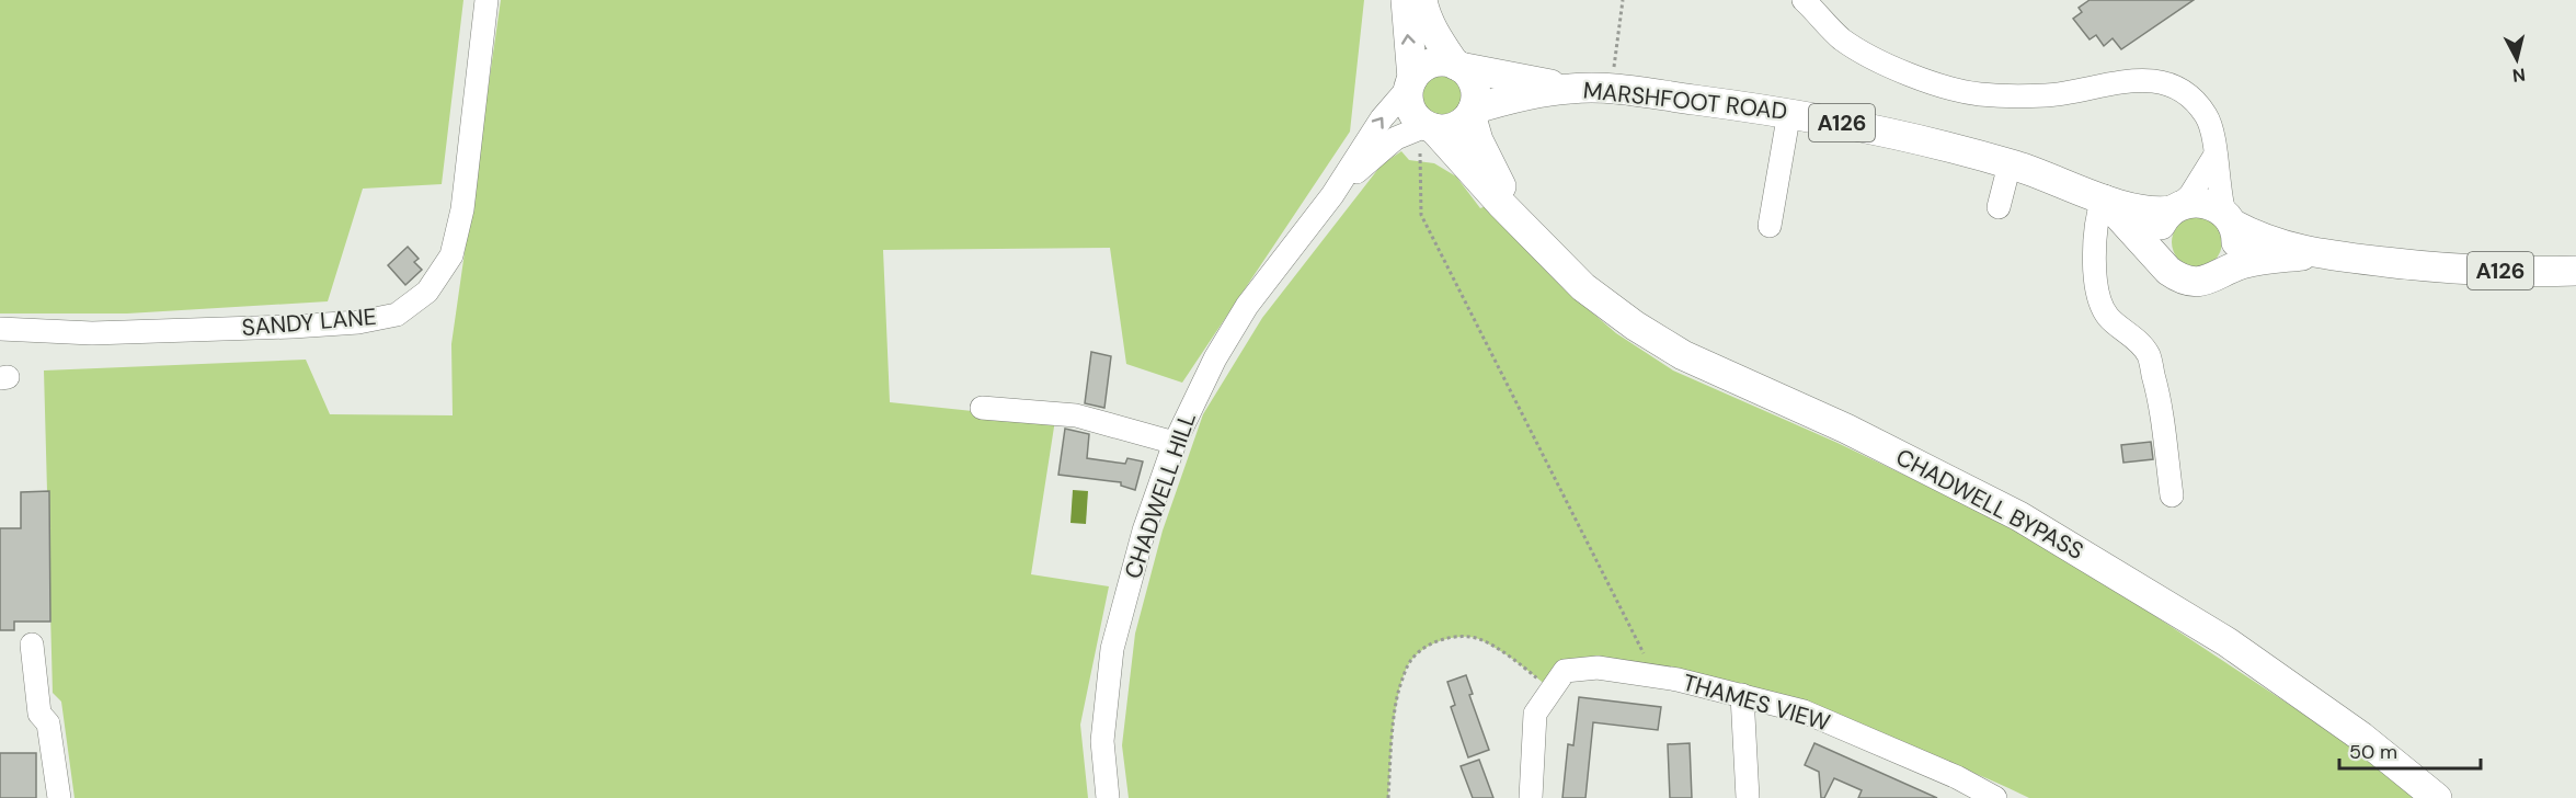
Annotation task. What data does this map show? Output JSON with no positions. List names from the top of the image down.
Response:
{
  "streets": {
    "main road": ["MARSHFOOT ROAD", "A126", "CHADWELL BYPASS"],
    "street": ["SANDY LANE", "CHADWELL HILL", "THAMES VIEW"]
  },
  "crossings": [
    ["MARSHFOOT ROAD", "CHADWELL HILL"],
    ["MARSHFOOT ROAD", "CHADWELL BYPASS"],
    ["CHADWELL HILL", "CHADWELL BYPASS"]
  ],
  "scale_bar": "50 m",
  "north": "bottom"
}
